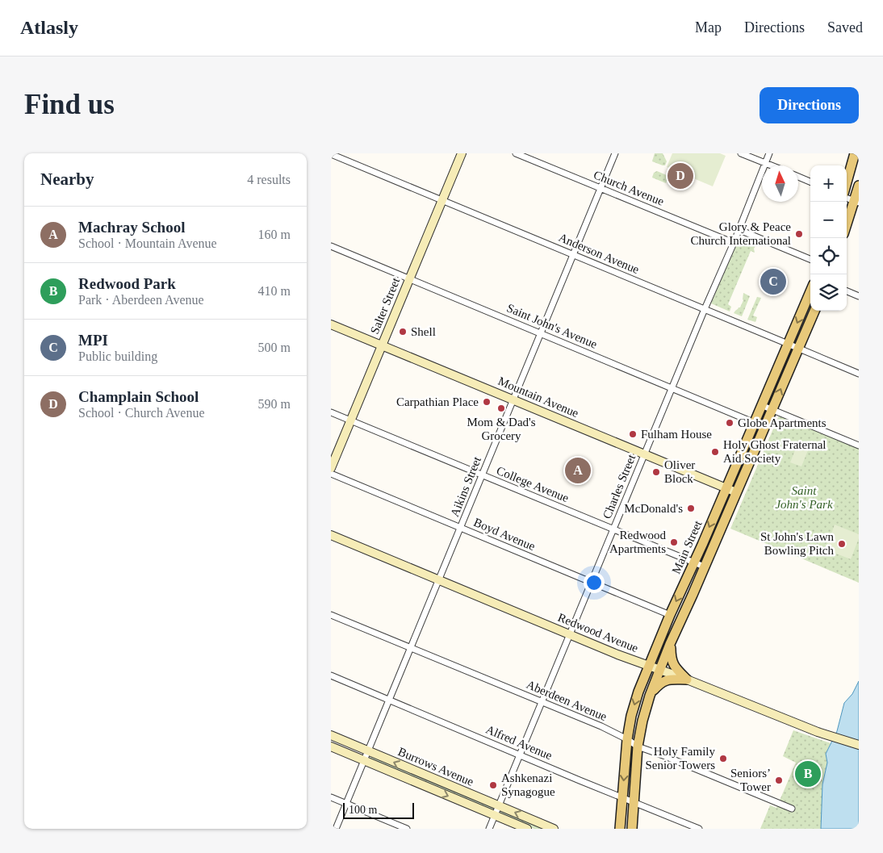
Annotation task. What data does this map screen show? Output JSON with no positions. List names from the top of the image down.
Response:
{
  "streets": {
    "main road": [
      "Salter Street",
      "Mountain Avenue",
      "Main Street",
      "Redwood Avenue",
      "Burrows Avenue"
    ],
    "street": [
      "Church Avenue",
      "Anderson Avenue",
      "Saint John's Avenue",
      "College Avenue",
      "Aikins Street",
      "Charles Street",
      "Boyd Avenue",
      "Aberdeen Avenue",
      "Alfred Avenue"
    ]
  },
  "crossings": [
    ["Church Avenue", "Aikins Street"],
    ["Church Avenue", "Charles Street"],
    ["Anderson Avenue", "Salter Street"],
    ["Anderson Avenue", "Aikins Street"],
    ["Anderson Avenue", "Charles Street"],
    ["Anderson Avenue", "Main Street"],
    ["Salter Street", "Saint John's Avenue"],
    ["Salter Street", "Mountain Avenue"],
    ["Salter Street", "College Avenue"],
    ["Saint John's Avenue", "Aikins Street"],
    ["Saint John's Avenue", "Charles Street"],
    ["Saint John's Avenue", "Main Street"],
    ["Mountain Avenue", "Aikins Street"],
    ["Mountain Avenue", "Charles Street"],
    ["Mountain Avenue", "Main Street"],
    ["College Avenue", "Aikins Street"],
    ["College Avenue", "Charles Street"],
    ["College Avenue", "Main Street"],
    ["Aikins Street", "Boyd Avenue"],
    ["Aikins Street", "Redwood Avenue"],
    ["Aikins Street", "Aberdeen Avenue"],
    ["Aikins Street", "Alfred Avenue"],
    ["Aikins Street", "Burrows Avenue"],
    ["Charles Street", "Boyd Avenue"],
    ["Charles Street", "Redwood Avenue"],
    ["Charles Street", "Aberdeen Avenue"],
    ["Charles Street", "Alfred Avenue"],
    ["Charles Street", "Burrows Avenue"],
    ["Boyd Avenue", "Main Street"],
    ["Main Street", "Redwood Avenue"],
    ["Main Street", "Aberdeen Avenue"],
    ["Main Street", "Alfred Avenue"]
  ],
  "parks": ["Saint John's Park"],
  "places": [
    "Glory & Peace Church International",
    "Shell",
    "Carpathian Place",
    "Mom & Dad's Grocery",
    "Globe Apartments",
    "Fulham House",
    "Holy Ghost Fraternal Aid Society",
    "Oliver Block",
    "McDonald's",
    "Redwood Apartments",
    "St John's Lawn Bowling Pitch",
    "Holy Family Senior Towers",
    "Seniors’ Tower",
    "Ashkenazi Synagogue"
  ],
  "scale_bar": "100 m",
  "north": "top",
  "page": {
    "header": "Atlasly",
    "nav": ["Map", "Directions", "Saved"],
    "buttons": "Directions",
    "title": "Find us",
    "heading": ["Nearby", "4 results"],
    "pins": [
      "D",
      "C",
      "A",
      "B"
    ],
    "map_buttons": ["+", "−"],
    "list": [
      {
        "mark": "A",
        "name": "Machray School",
        "note": "School · Mountain Avenue",
        "value": "160 m"
      },
      {
        "mark": "B",
        "name": "Redwood Park",
        "note": "Park · Aberdeen Avenue",
        "value": "410 m"
      },
      {
        "mark": "C",
        "name": "MPI",
        "note": "Public building",
        "value": "500 m"
      },
      {
        "mark": "D",
        "name": "Champlain School",
        "note": "School · Church Avenue",
        "value": "590 m"
      }
    ],
    "scale": "100 m"
  }
}
